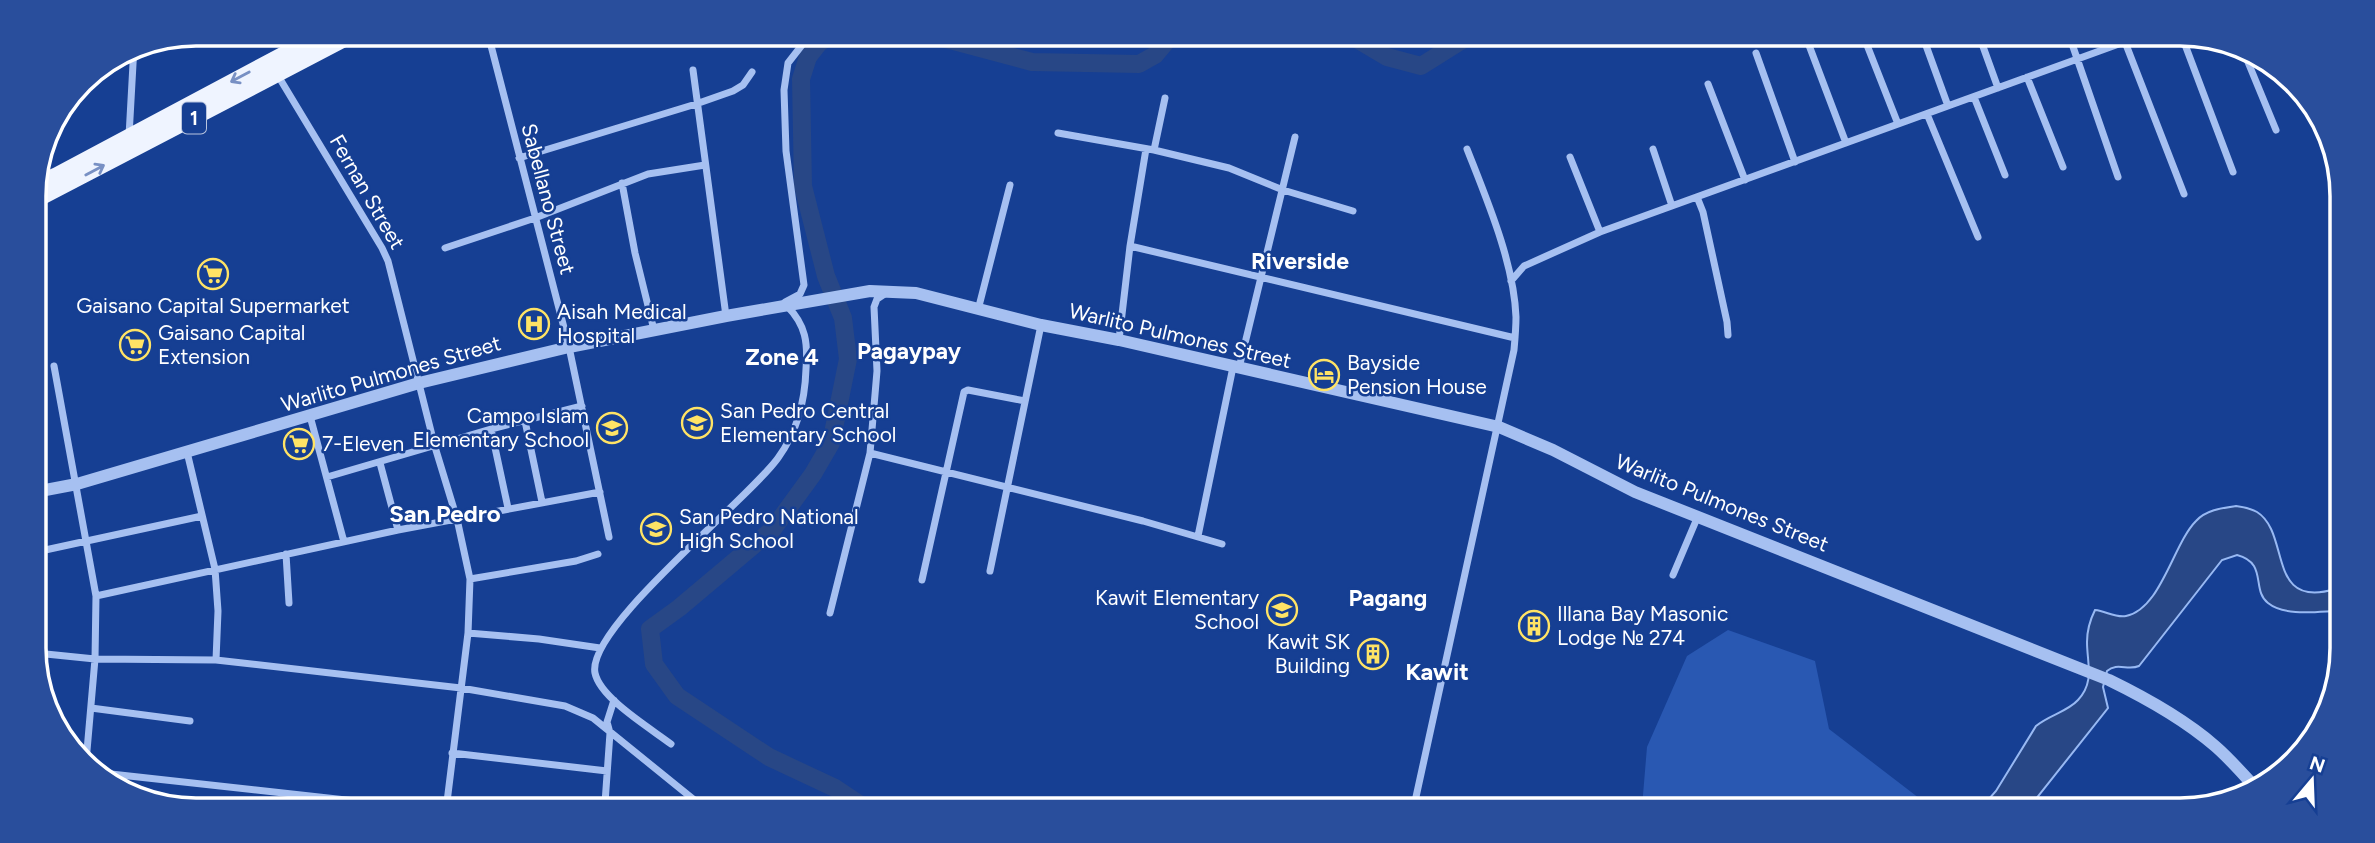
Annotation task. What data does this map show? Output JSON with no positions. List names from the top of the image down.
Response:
{
  "streets": {
    "main road": ["1"],
    "street": ["Fernan Street", "Sabellano Street", "Warlito Pulmones Street"]
  },
  "crossings": [
    ["1", "Fernan Street"],
    ["Fernan Street", "Warlito Pulmones Street"],
    ["Sabellano Street", "Warlito Pulmones Street"]
  ],
  "districts": [
    "Riverside",
    "Pagaypay",
    "Zone 4",
    "San Pedro",
    "Pagang",
    "Kawit"
  ],
  "places": {
    "supermarket": ["Gaisano Capital Supermarket", "Gaisano Capital Extension", "7-Eleven"],
    "hospital": ["Aisah Medical Hospital"],
    "hotel": ["Bayside Pension House"],
    "school or university": [
      "San Pedro Central Elementary School",
      "Campo Islam Elementary School",
      "San Pedro National High School",
      "Kawit Elementary School"
    ],
    "building": ["Illana Bay Masonic Lodge № 274", "Kawit SK Building"]
  },
  "north": "top"
}
